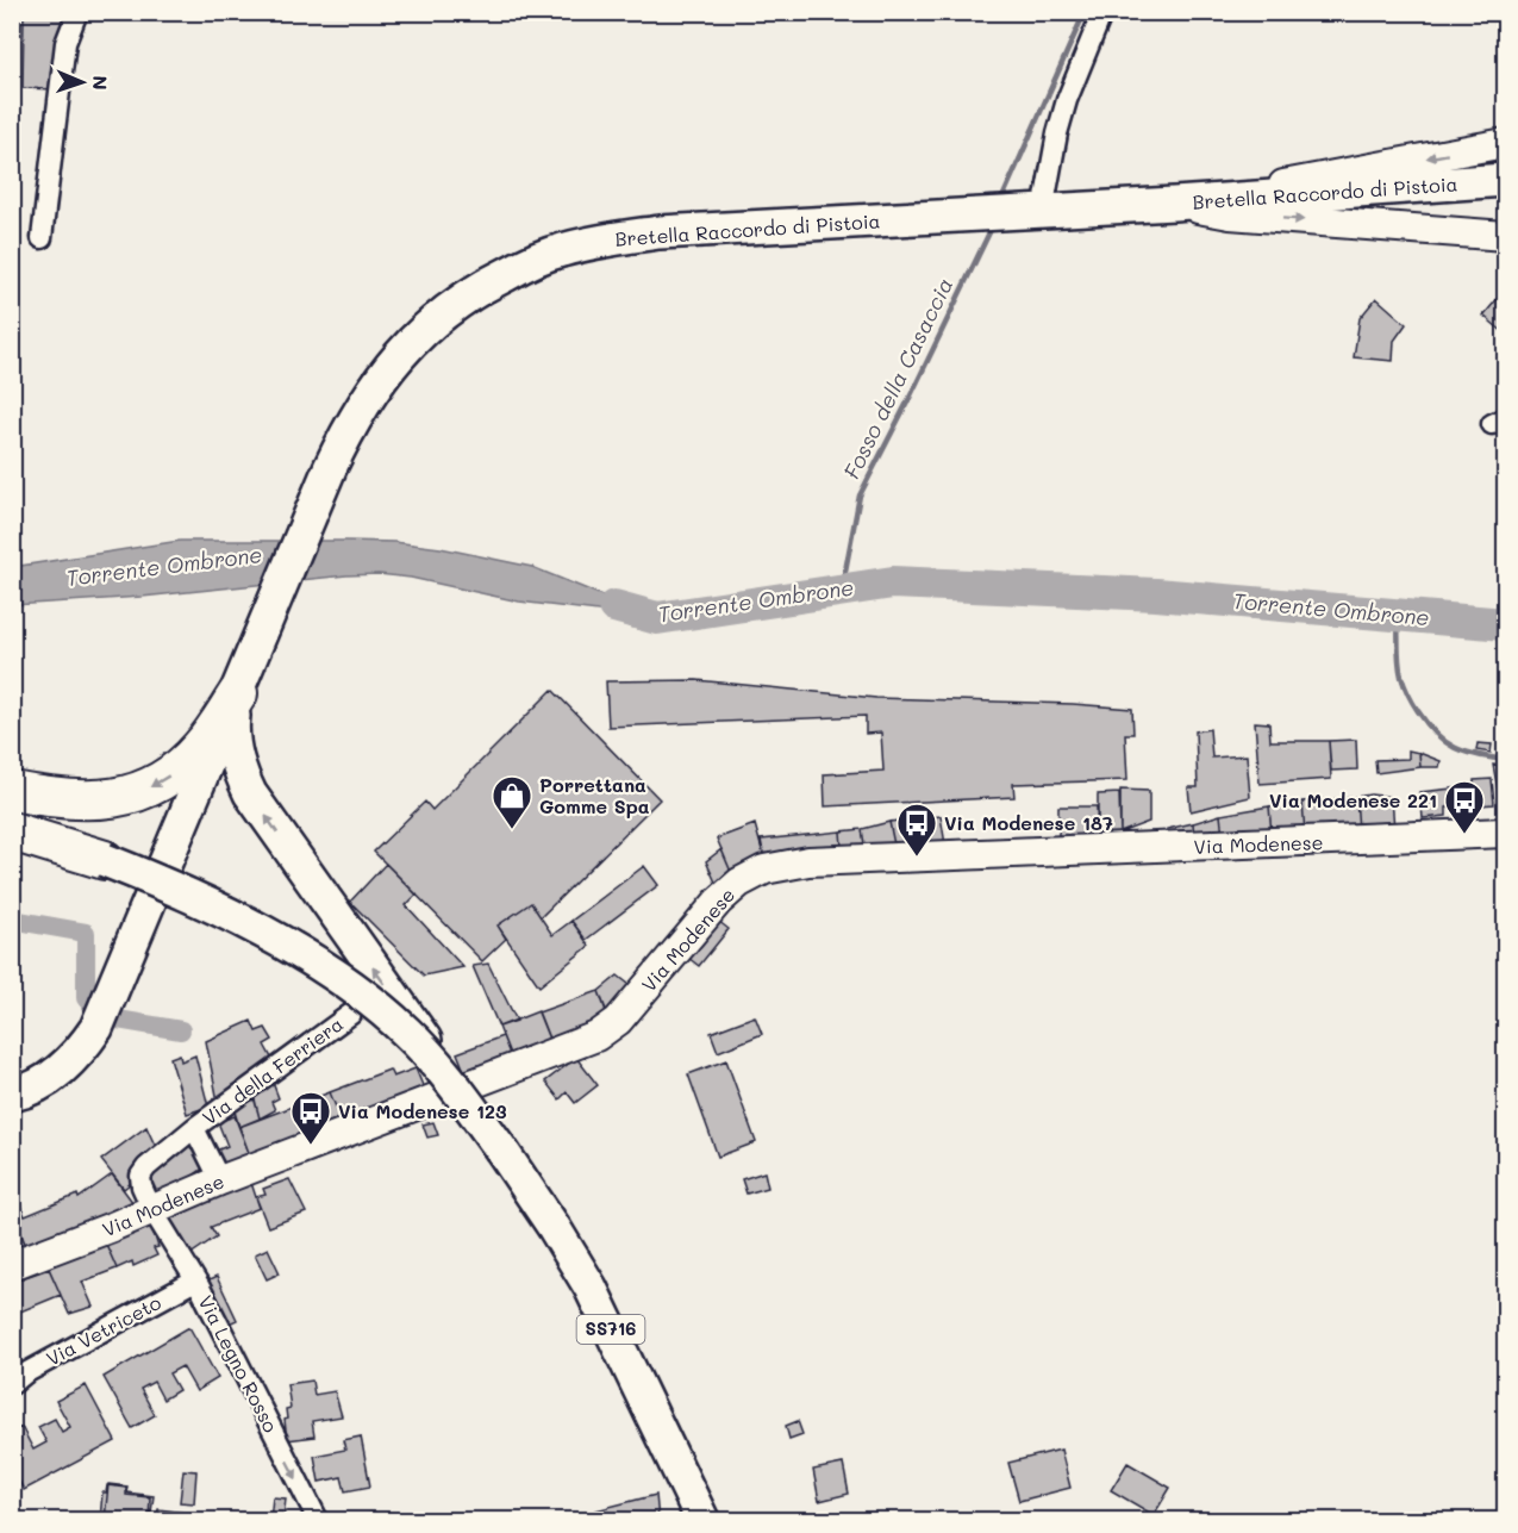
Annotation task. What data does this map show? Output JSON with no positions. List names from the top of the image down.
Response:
{
  "streets": {
    "highway": ["SS716"],
    "main road": ["Bretella Raccordo di Pistoia"],
    "street": [
      "Via Modenese",
      "Via della Ferriera",
      "Via Vetriceto",
      "Via Legno Rosso"
    ]
  },
  "crossings": [
    ["Via Modenese", "Via della Ferriera"],
    ["Via Modenese", "Via Legno Rosso"],
    ["Via della Ferriera", "Via Legno Rosso"],
    ["Via Vetriceto", "Via Legno Rosso"]
  ],
  "one_way": ["Via Legno Rosso"],
  "water": ["Fosso della Casaccia", "Torrente Ombrone"],
  "places": {
    "shop": ["Porrettana Gomme Spa"],
    "bus stop": ["Via Modenese 221", "Via Modenese 187", "Via Modenese 123"]
  },
  "north": "right"
}
